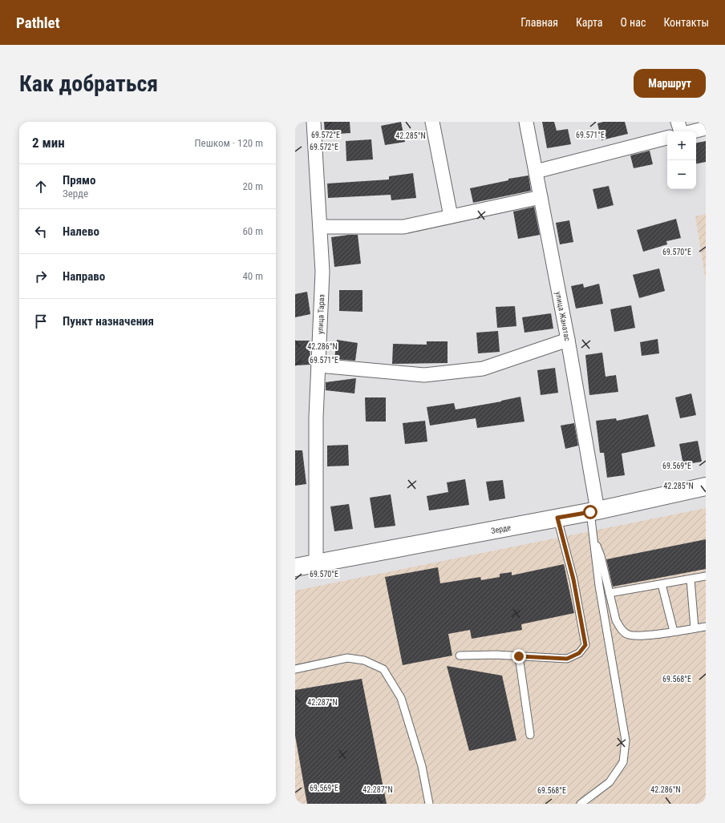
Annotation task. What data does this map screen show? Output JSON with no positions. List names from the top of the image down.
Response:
{
  "streets": {
    "street": ["улица Тараз", "улица Жанатас", "Зерде"]
  },
  "crossings": [
    ["улица Тараз", "Зерде"],
    ["улица Жанатас", "Зерде"]
  ],
  "page": {
    "header": "Pathlet",
    "nav": [
      "Главная",
      "Карта",
      "О нас",
      "Контакты"
    ],
    "buttons": "Маршрут",
    "title": "Как добраться",
    "heading": ["2 мин", "Пешком · 120 m"],
    "map_buttons": ["+", "−"],
    "list": [
      ["Прямо", "Зерде", "20 m"],
      ["Налево", "60 m"],
      ["Направо", "40 m"],
      "Пункт назначения"
    ]
  },
  "coordinates": [
    "69.572°E",
    "69.571°E",
    "42.285°N",
    "69.570°E",
    "42.286°N",
    "69.569°E",
    "69.568°E",
    "42.287°N"
  ]
}
